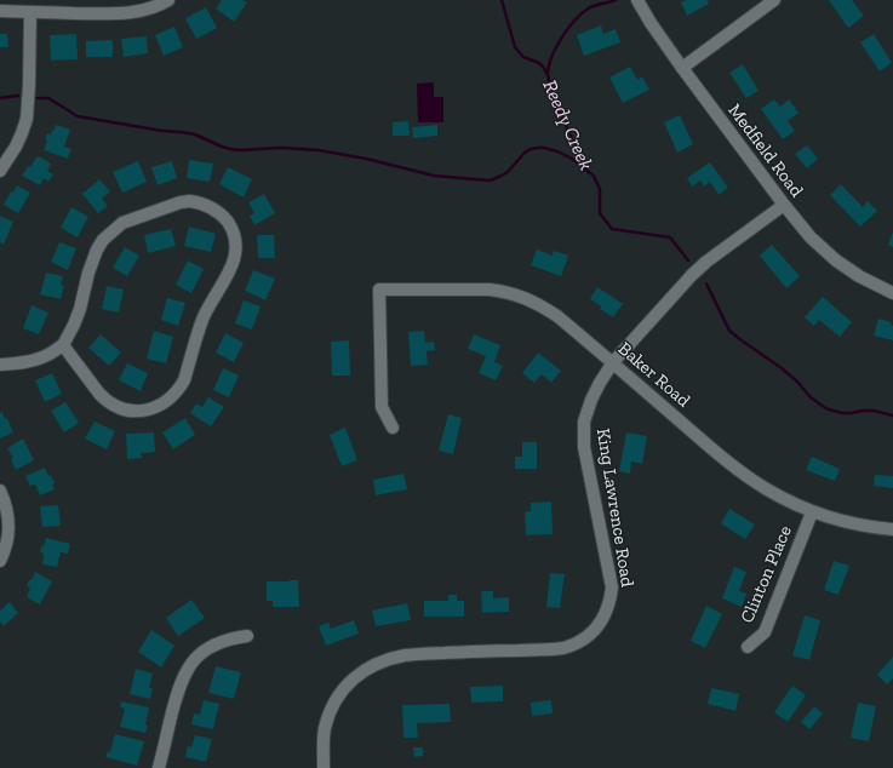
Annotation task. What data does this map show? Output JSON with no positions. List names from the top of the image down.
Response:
{
  "streets": {
    "street": [
      "Medfield Road",
      "Baker Road",
      "King Lawrence Road",
      "Clinton Place"
    ]
  },
  "crossings": [
    ["Medfield Road", "King Lawrence Road"],
    ["Baker Road", "King Lawrence Road"],
    ["Baker Road", "Clinton Place"]
  ],
  "water": ["Reedy Creek"]
}
